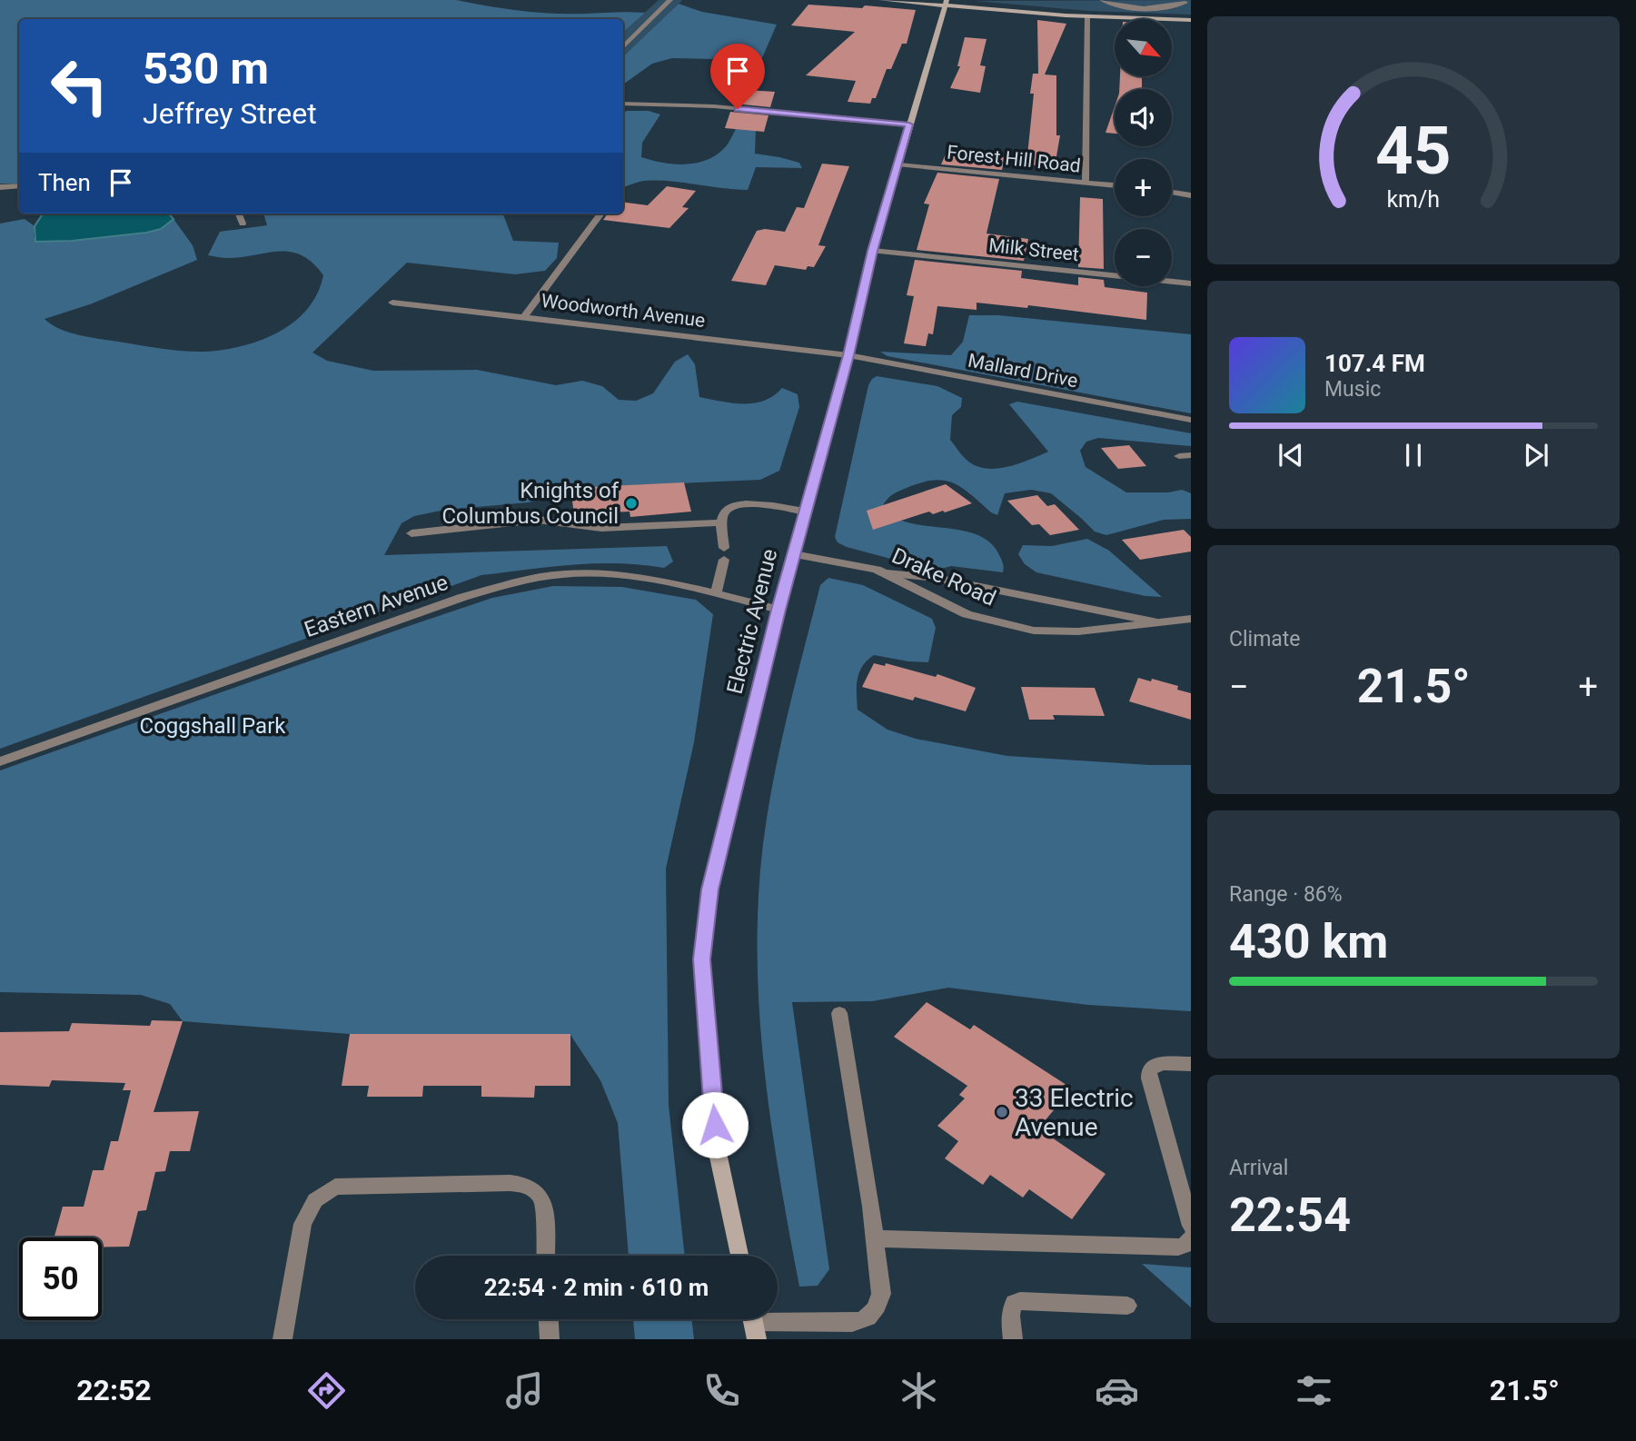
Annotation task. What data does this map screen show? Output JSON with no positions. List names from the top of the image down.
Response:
{
  "streets": {
    "main road": ["Electric Avenue"],
    "street": [
      "Forest Hill Road",
      "Milk Street",
      "Woodworth Avenue",
      "Mallard Drive",
      "Drake Road",
      "Eastern Avenue"
    ]
  },
  "crossings": [
    ["Forest Hill Road", "Electric Avenue"],
    ["Milk Street", "Electric Avenue"],
    ["Woodworth Avenue", "Mallard Drive"],
    ["Woodworth Avenue", "Electric Avenue"],
    ["Mallard Drive", "Electric Avenue"],
    ["Drake Road", "Electric Avenue"],
    ["Eastern Avenue", "Electric Avenue"]
  ],
  "parks": ["Coggshall Park"],
  "places": ["Knights of Columbus Council", "33 Electric Avenue"],
  "north": "bottom right",
  "page": {
    "map_buttons": ["+", "−"],
    "turn": ["530 m", "Jeffrey Street"],
    "then": "Then",
    "song": ["107.4 FM", "Music"],
    "tile": [
      "Climate",
      ["Range · 86%", "430 km"],
      ["Arrival", "22:54"]
    ],
    "heat": ["−", "21.5°", "+"],
    "limit": "50",
    "trip": "22:54 · 2 min · 610 m",
    "tabs": ["22:52", "21.5°"],
    "gauge": ["45", "km/h"]
  }
}
